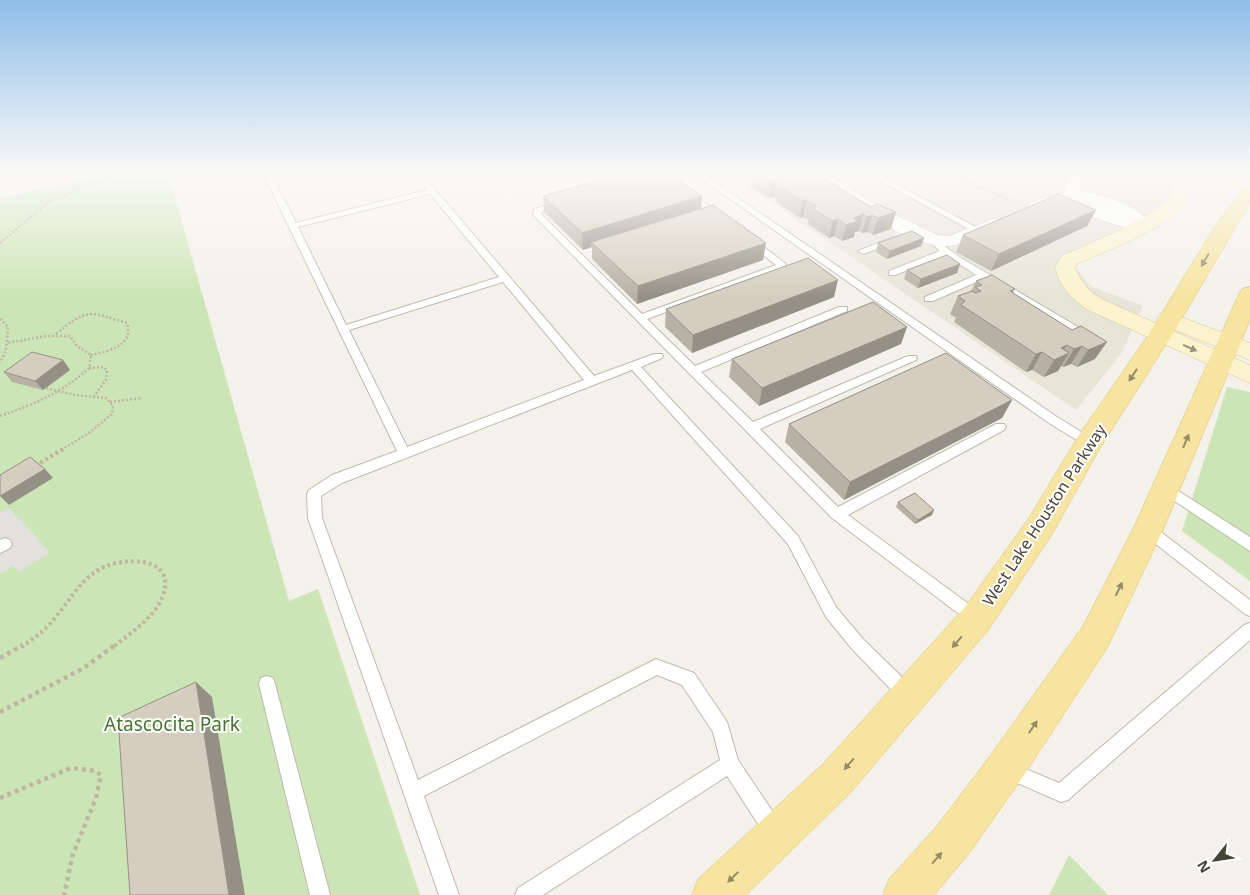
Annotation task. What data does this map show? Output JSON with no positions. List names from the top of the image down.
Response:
{
  "streets": {
    "main road": ["West Lake Houston Parkway"]
  },
  "parks": ["Atascocita Park"],
  "north": "bottom left"
}
